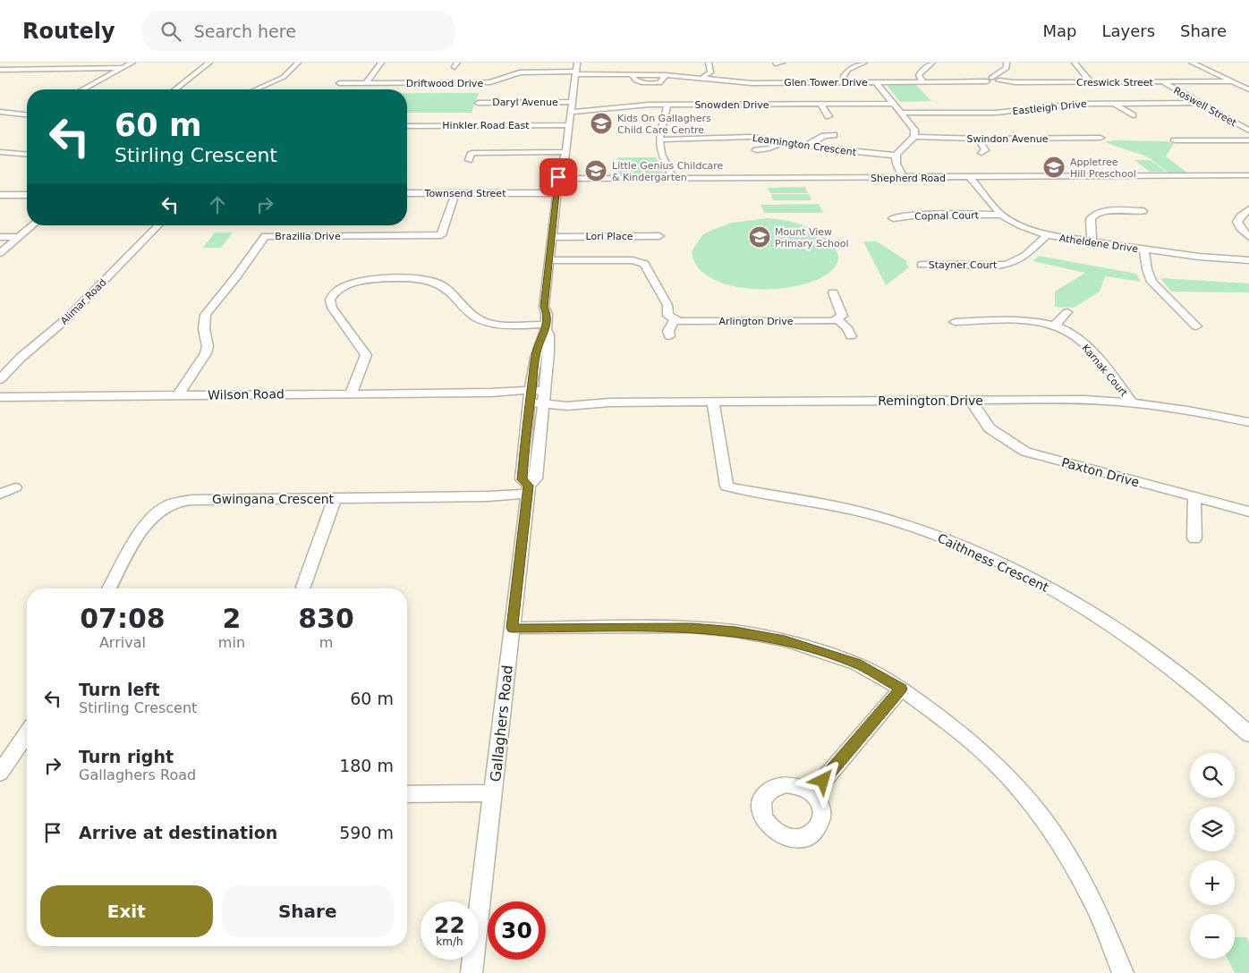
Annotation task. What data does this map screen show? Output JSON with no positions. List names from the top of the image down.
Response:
{
  "streets": {
    "street": [
      "Glen Tower Drive",
      "Creswick Street",
      "Driftwood Drive",
      "Daryl Avenue",
      "Snowden Drive",
      "Roswell Street",
      "Eastleigh Drive",
      "Hinkler Road East",
      "Swindon Avenue",
      "Leamington Crescent",
      "Shepherd Road",
      "Townsend Street",
      "Copnal Court",
      "Brazilia Drive",
      "Lori Place",
      "Atheldene Drive",
      "Stayner Court",
      "Alimar Road",
      "Arlington Drive",
      "Karnak Court",
      "Wilson Road",
      "Remington Drive",
      "Paxton Drive",
      "Gwingana Crescent",
      "Caithness Crescent",
      "Gallaghers Road"
    ]
  },
  "crossings": [
    ["Glen Tower Drive", "Creswick Street"],
    ["Glen Tower Drive", "Driftwood Drive"],
    ["Glen Tower Drive", "Gallaghers Road"],
    ["Creswick Street", "Roswell Street"],
    ["Driftwood Drive", "Gallaghers Road"],
    ["Daryl Avenue", "Gallaghers Road"],
    ["Snowden Drive", "Gallaghers Road"],
    ["Roswell Street", "Eastleigh Drive"],
    ["Hinkler Road East", "Gallaghers Road"],
    ["Shepherd Road", "Atheldene Drive"],
    ["Shepherd Road", "Gallaghers Road"],
    ["Townsend Street", "Brazilia Drive"],
    ["Townsend Street", "Gallaghers Road"],
    ["Copnal Court", "Atheldene Drive"],
    ["Brazilia Drive", "Wilson Road"],
    ["Lori Place", "Gallaghers Road"],
    ["Atheldene Drive", "Stayner Court"],
    ["Karnak Court", "Remington Drive"],
    ["Wilson Road", "Remington Drive"],
    ["Wilson Road", "Gallaghers Road"],
    ["Remington Drive", "Paxton Drive"],
    ["Remington Drive", "Caithness Crescent"],
    ["Remington Drive", "Gallaghers Road"],
    ["Gwingana Crescent", "Gallaghers Road"]
  ],
  "places": {
    "school or university": [
      "Kids On Gallaghers Child Care Centre",
      "Appletree Hill Preschool",
      "Little Genius Childcare & Kindergarten",
      "Mount View Primary School"
    ]
  },
  "page": {
    "header": "Routely",
    "search": "Search here",
    "nav": ["Map", "Layers", "Share"],
    "turn": ["60 m", "Stirling Crescent"],
    "eta": [
      "07:08",
      "Arrival",
      "2",
      "min",
      "830",
      "m"
    ],
    "list": [
      {
        "name": "Turn left",
        "note": "Stirling Crescent",
        "value": "60 m"
      },
      {
        "name": "Turn right",
        "note": "Gallaghers Road",
        "value": "180 m"
      },
      {
        "name": "Arrive at destination",
        "value": "590 m"
      }
    ],
    "map_buttons": ["+", "−"],
    "buttons": ["Exit", "Share"],
    "speed": "22 km/h",
    "limit": "30"
  }
}
